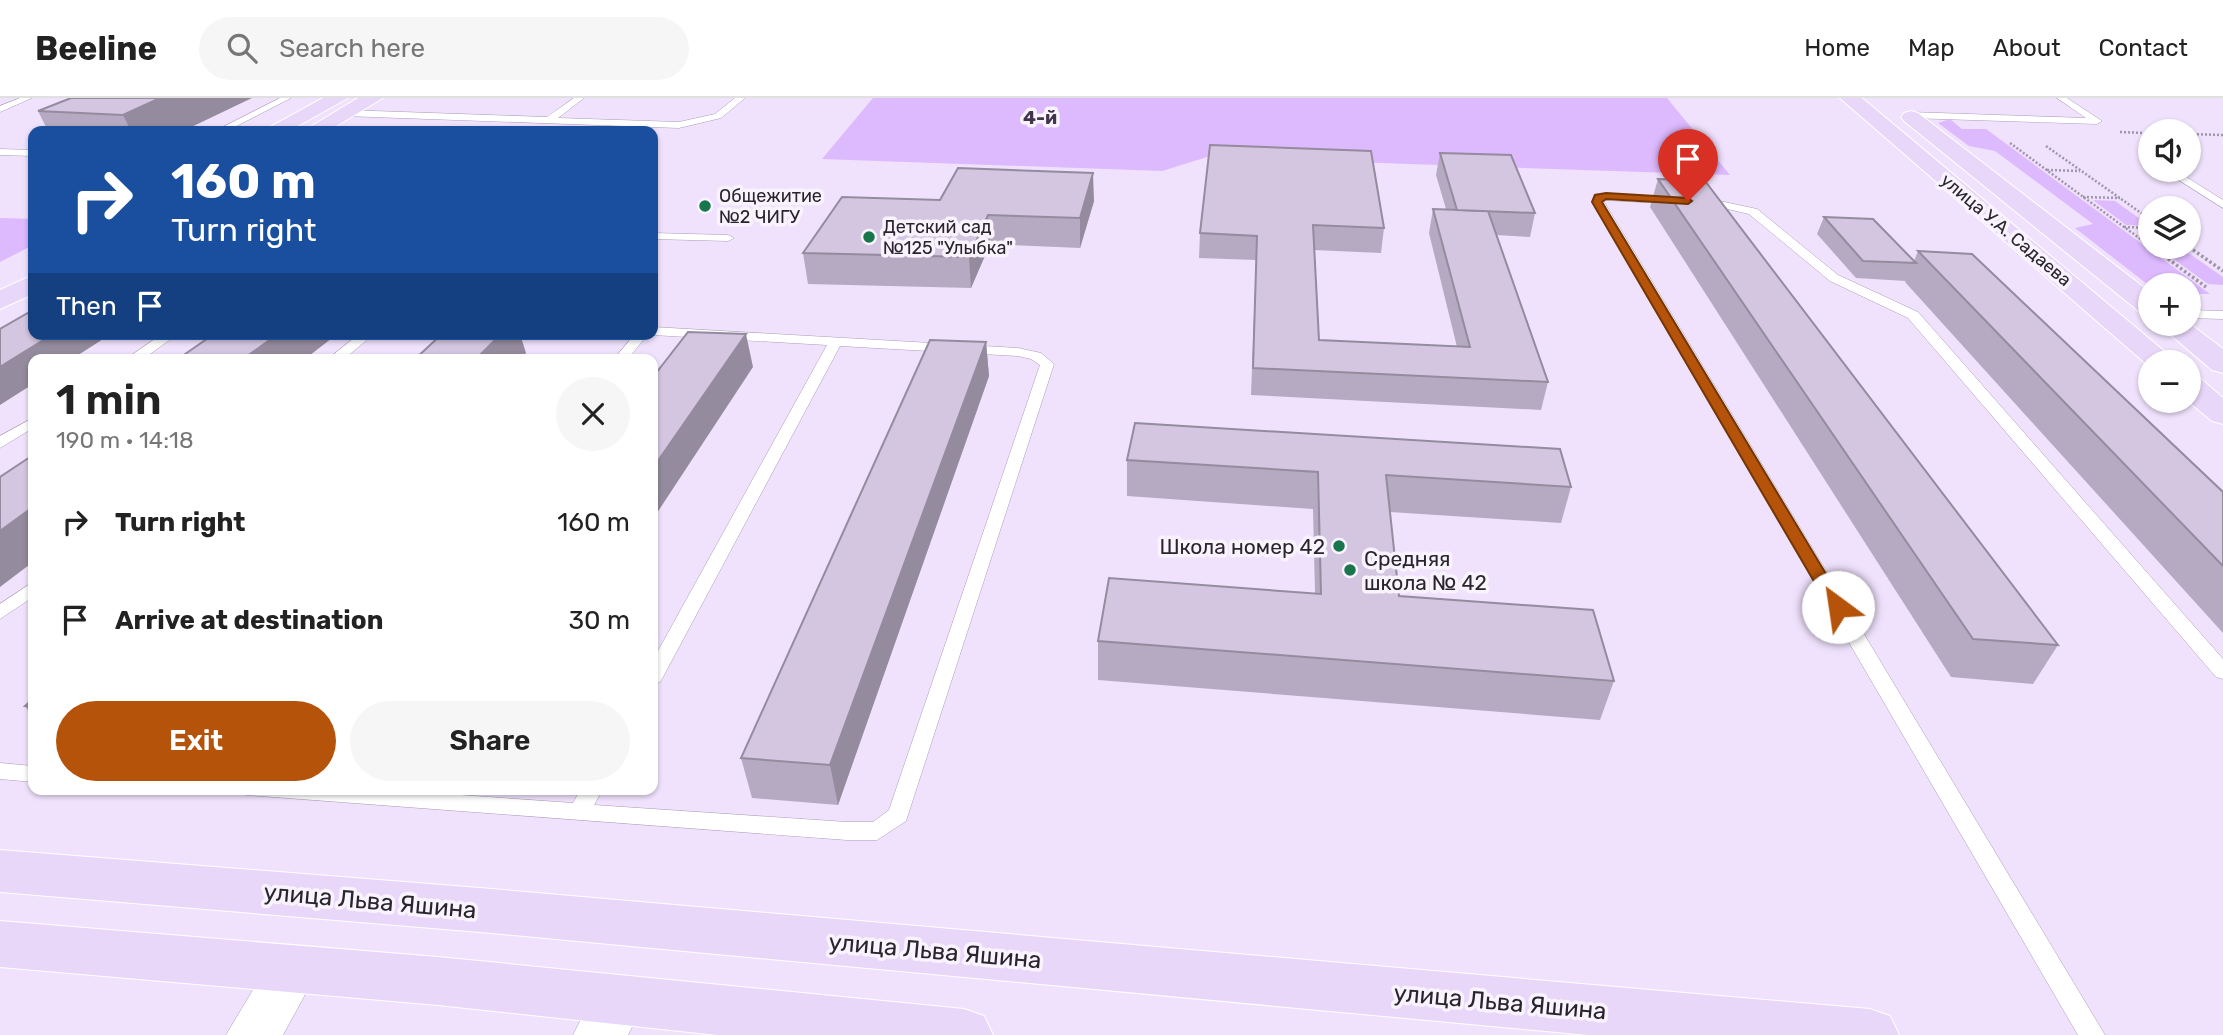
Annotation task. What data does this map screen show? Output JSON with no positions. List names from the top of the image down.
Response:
{
  "streets": {
    "main road": ["улица У.А. Садаева", "улица Льва Яшина"]
  },
  "districts": ["4-й"],
  "places": [
    "Общежитие №2 ЧИГУ",
    "Детский сад №125 \"Улыбка\"",
    "Школа номер 42",
    "Средняя школа № 42"
  ],
  "page": {
    "header": "Beeline",
    "search": "Search here",
    "nav": [
      "Home",
      "Map",
      "About",
      "Contact"
    ],
    "map_buttons": ["+", "−"],
    "turn": ["160 m", "Turn right"],
    "then": "Then",
    "heading": ["1 min", "190 m · 14:18"],
    "list": [
      {
        "name": "Turn right",
        "value": "160 m"
      },
      {
        "name": "Arrive at destination",
        "value": "30 m"
      }
    ],
    "buttons": ["Exit", "Share"]
  }
}
